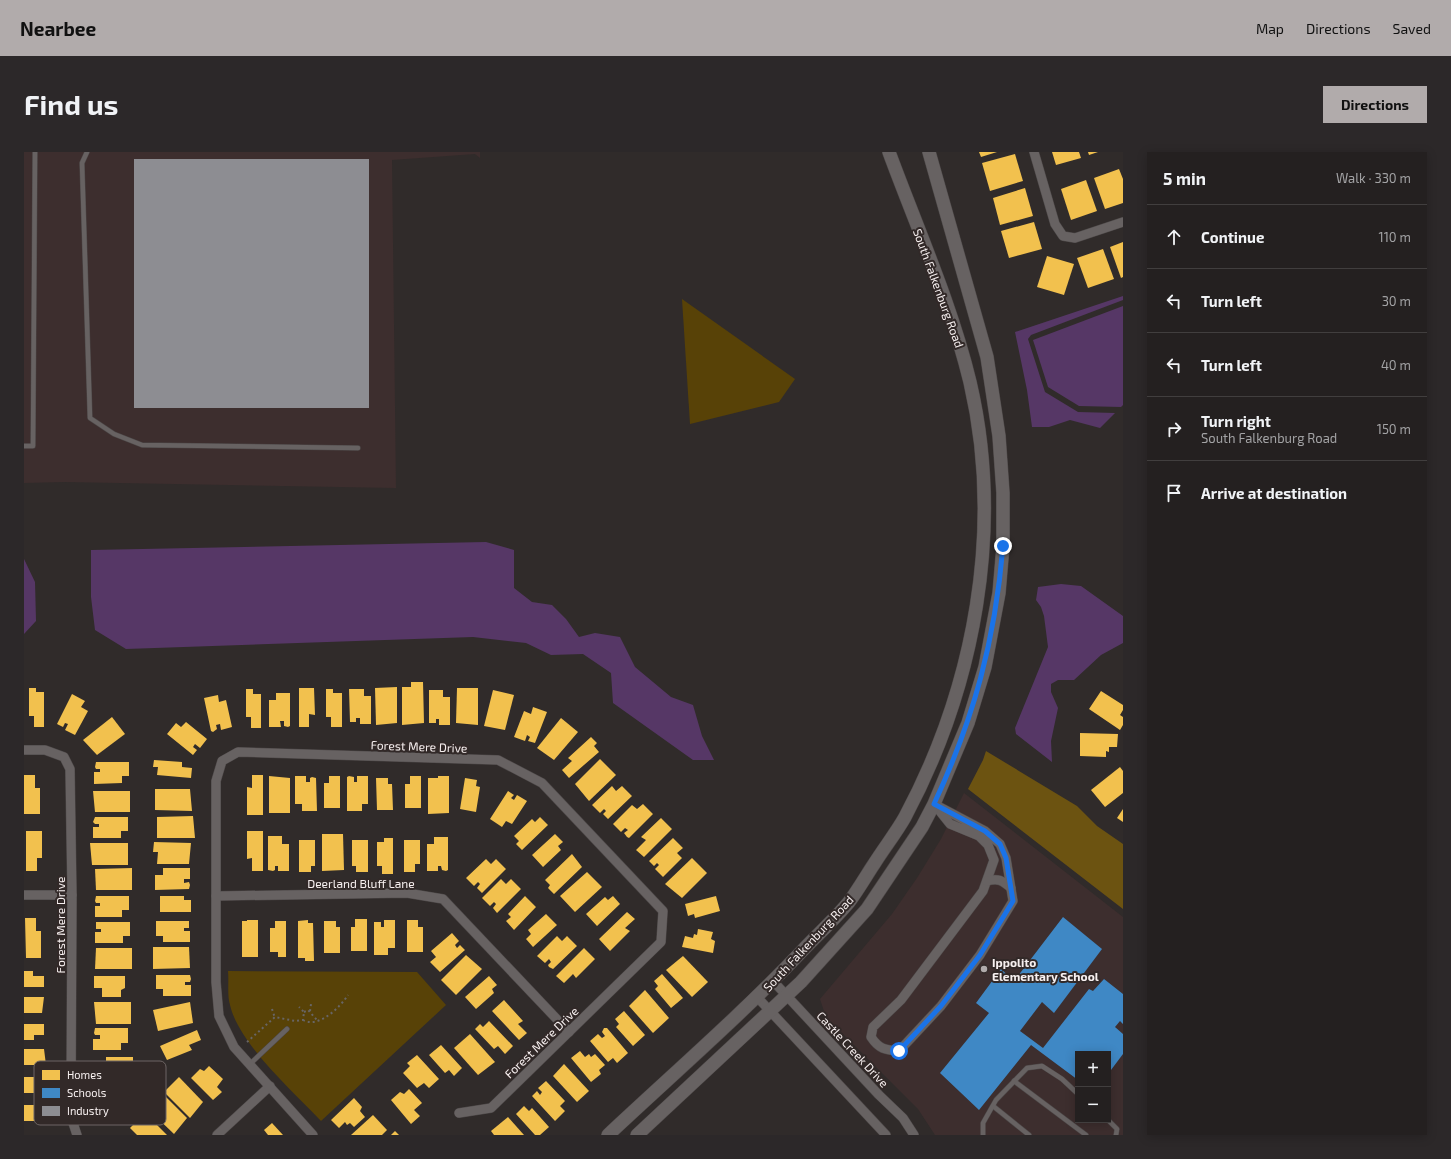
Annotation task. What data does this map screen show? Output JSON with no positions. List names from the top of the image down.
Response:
{
  "streets": {
    "street": [
      "South Falkenburg Road",
      "Forest Mere Drive",
      "Deerland Bluff Lane",
      "Castle Creek Drive"
    ]
  },
  "crossings": [
    ["South Falkenburg Road", "Castle Creek Drive"],
    ["Forest Mere Drive", "Deerland Bluff Lane"]
  ],
  "places": ["Ippolito Elementary School"],
  "legend": ["Homes", "Schools", "Industry"],
  "page": {
    "header": "Nearbee",
    "nav": ["Map", "Directions", "Saved"],
    "buttons": "Directions",
    "title": "Find us",
    "heading": ["5 min", "Walk · 330 m"],
    "list": [
      ["Continue", "110 m"],
      ["Turn left", "30 m"],
      ["Turn left", "40 m"],
      ["Turn right", "South Falkenburg Road", "150 m"],
      "Arrive at destination"
    ],
    "map_buttons": ["+", "−"]
  }
}
